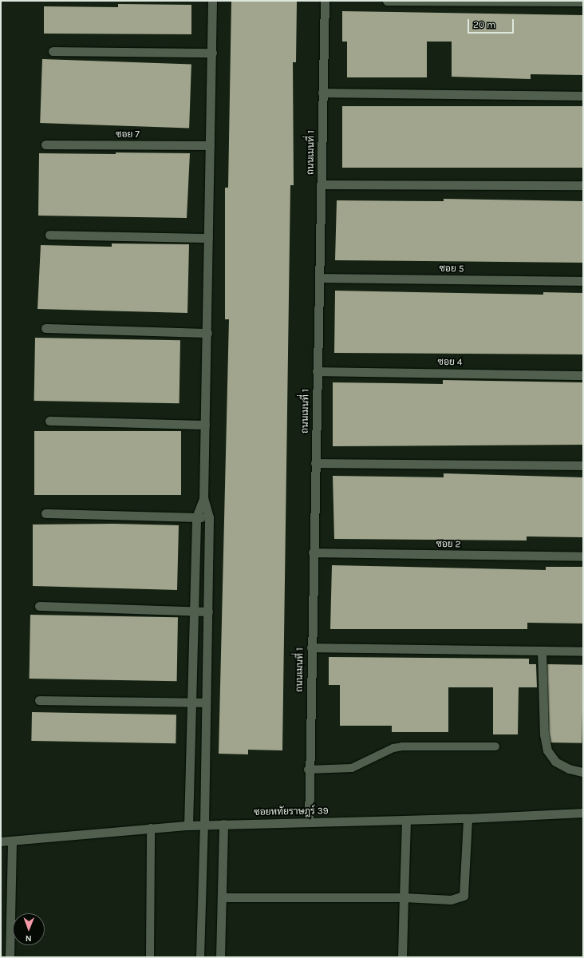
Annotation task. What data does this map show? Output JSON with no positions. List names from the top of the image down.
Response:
{
  "streets": {
    "street": [
      "ซอย 7",
      "ถนนเมนที่ 1",
      "ซอย 5",
      "ซอย 4",
      "ซอย 2",
      "ซอยหทัยราษฎร์ 39"
    ]
  },
  "crossings": [
    ["ถนนเมนที่ 1", "ซอย 5"],
    ["ถนนเมนที่ 1", "ซอย 4"],
    ["ถนนเมนที่ 1", "ซอย 2"],
    ["ถนนเมนที่ 1", "ซอยหทัยราษฎร์ 39"]
  ],
  "scale_bar": "20 m",
  "north": "bottom"
}
